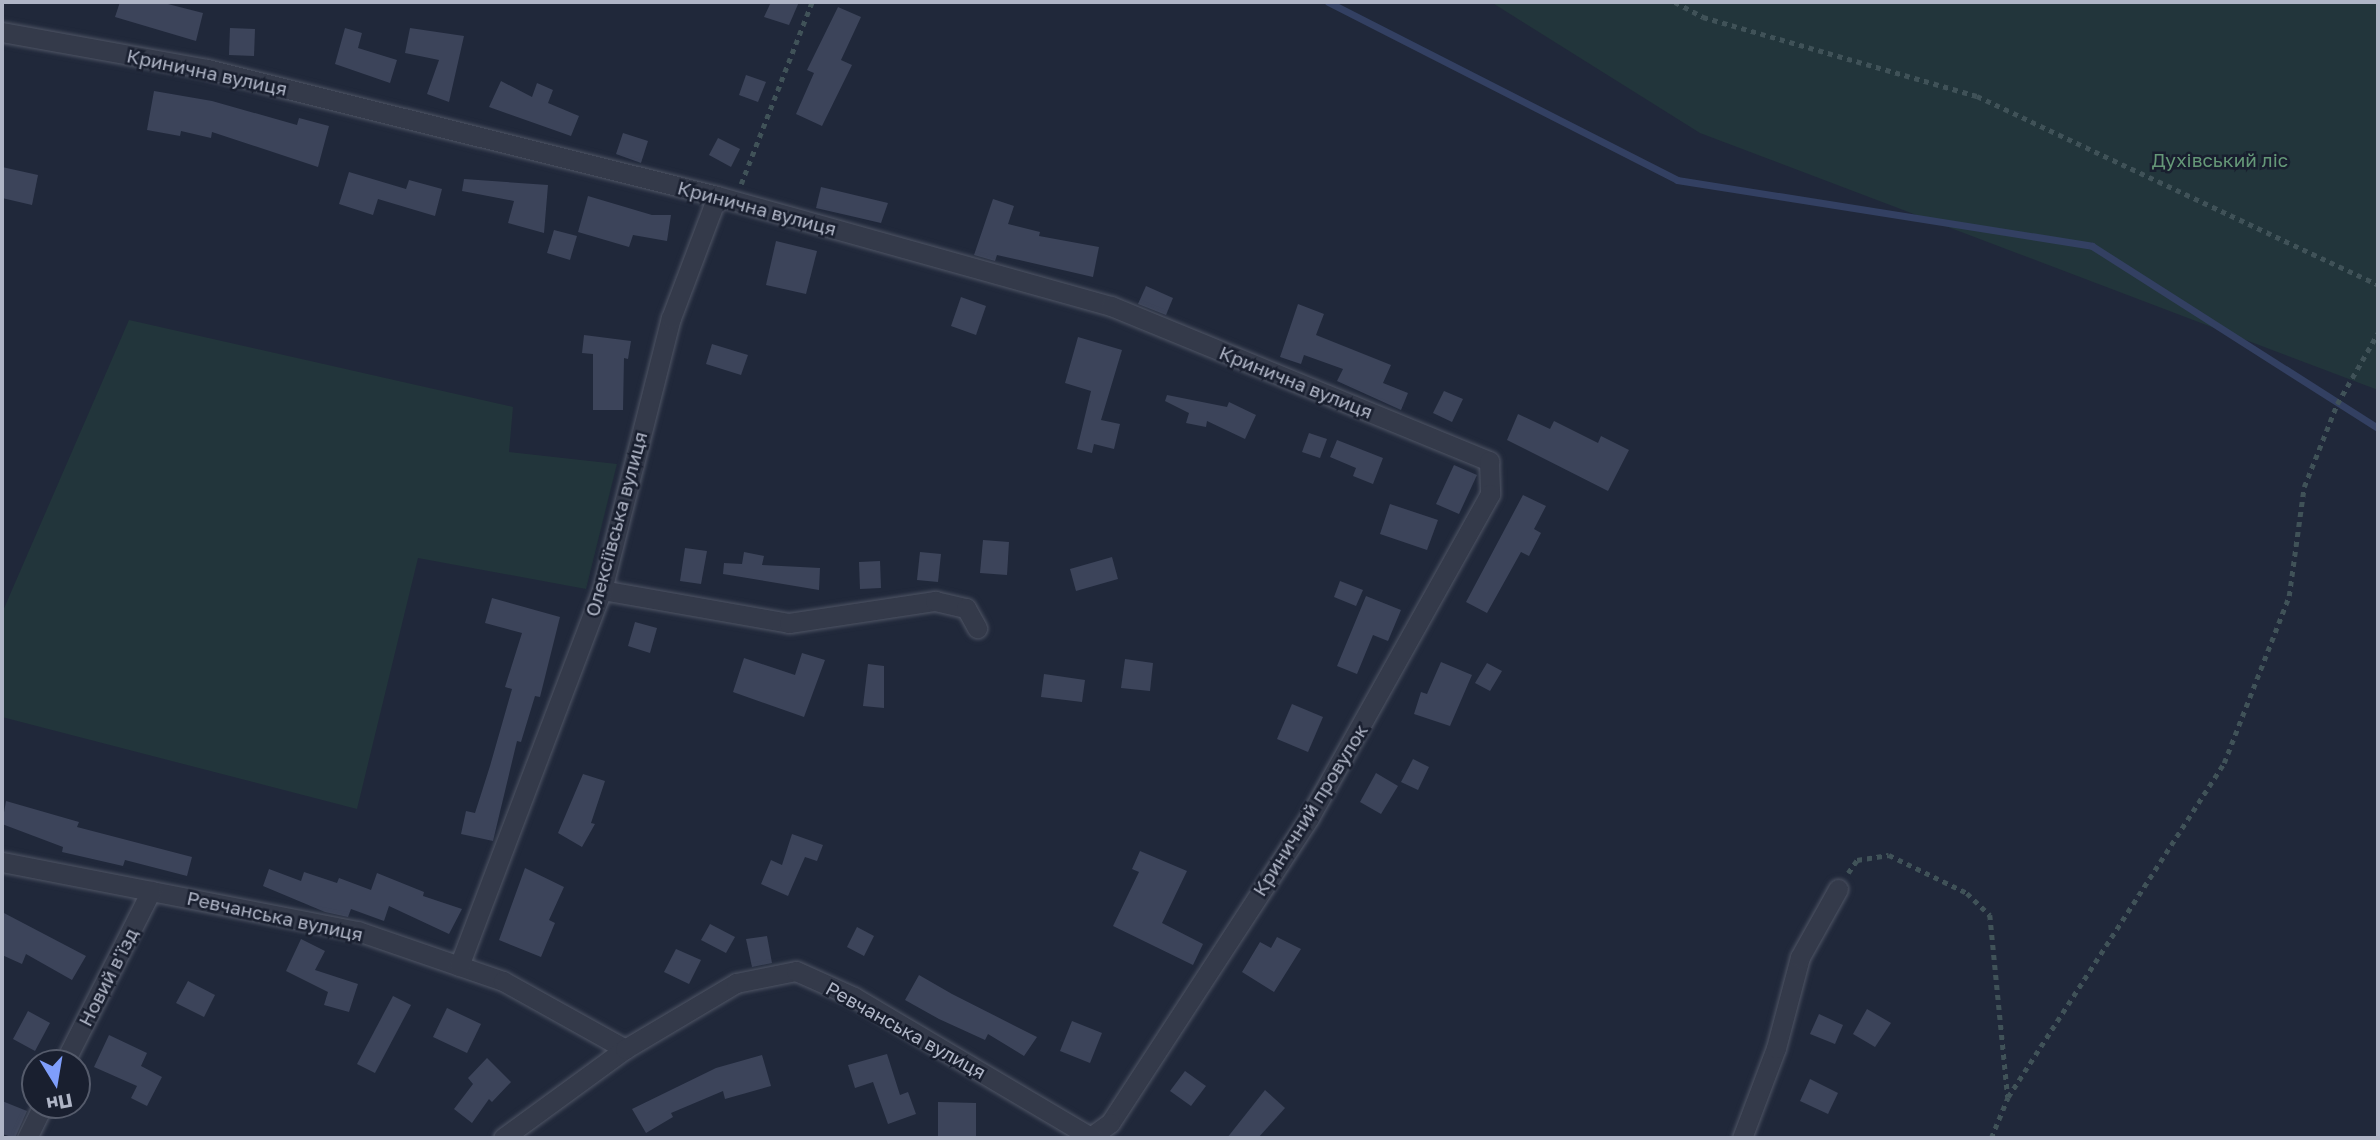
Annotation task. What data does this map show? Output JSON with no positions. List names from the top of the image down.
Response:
{
  "streets": {
    "street": [
      "Кринична вулиця",
      "Олексіївська вулиця",
      "Криничний провулок",
      "Ревчанська вулиця",
      "Новий в'їзд"
    ]
  },
  "crossings": [
    ["Кринична вулиця", "Олексіївська вулиця"],
    ["Кринична вулиця", "Криничний провулок"],
    ["Олексіївська вулиця", "Ревчанська вулиця"],
    ["Криничний провулок", "Ревчанська вулиця"],
    ["Ревчанська вулиця", "Новий в'їзд"]
  ],
  "parks": ["Духівський ліс"],
  "north": "bottom"
}
